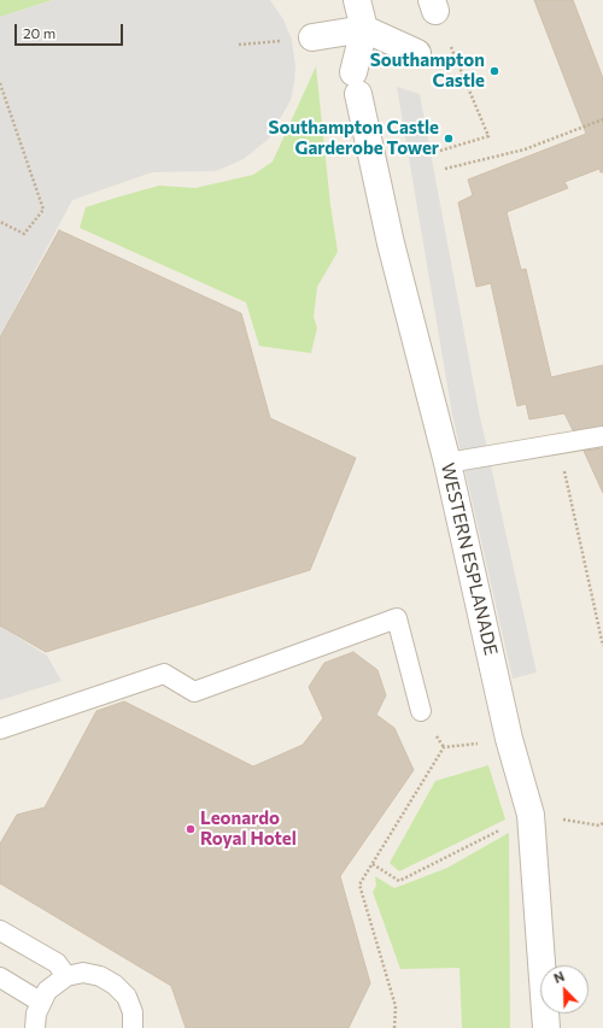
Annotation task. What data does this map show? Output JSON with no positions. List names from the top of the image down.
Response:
{
  "streets": {
    "street": ["WESTERN ESPLANADE"]
  },
  "places": ["Southampton Castle", "Southampton Castle Garderobe Tower", "Leonardo Royal Hotel"],
  "scale_bar": "20 m",
  "north": "top left"
}
